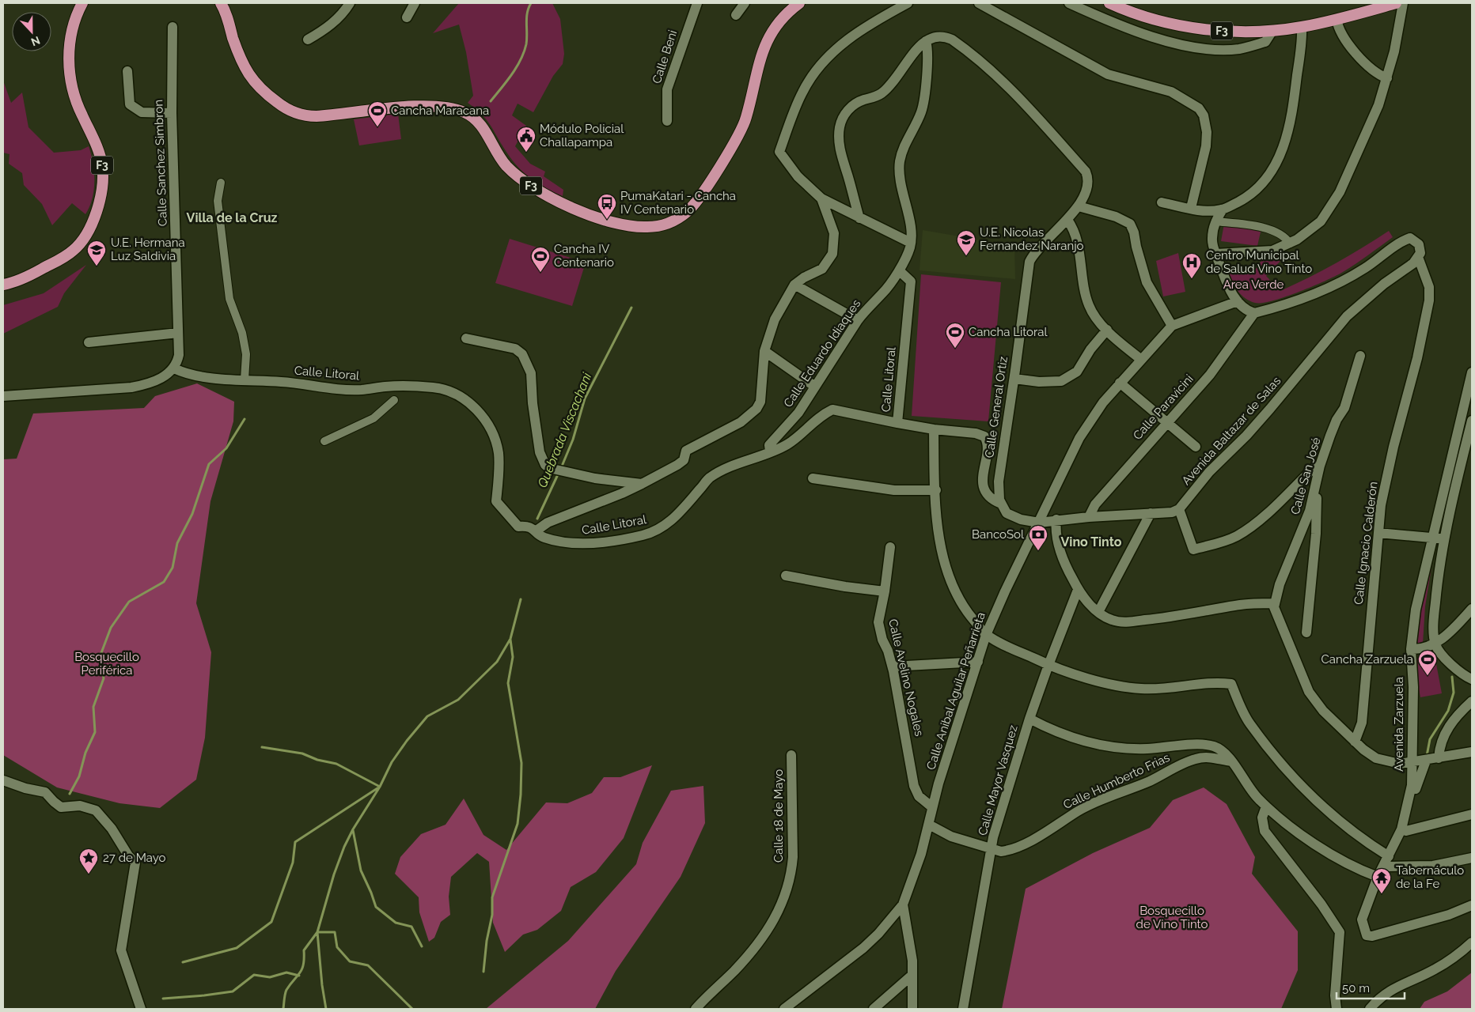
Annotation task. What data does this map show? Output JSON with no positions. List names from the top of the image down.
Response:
{
  "streets": {
    "highway": ["F3"],
    "street": [
      "Calle Beni",
      "Calle Sanchez Simbron",
      "Calle Eduardo Idiaques",
      "Calle Litoral",
      "Calle General Ortiz",
      "Calle Paravicini",
      "Avenida Baltazar de Salas",
      "Calle San José",
      "Calle Ignacio Calderón",
      "Calle Avelino Nogales",
      "Calle Anibal Aguilar Peñarrieta",
      "Avenida Zarzuela",
      "Calle Mayor Vasquez",
      "Calle Humberto Frias",
      "Calle 18 de Mayo"
    ]
  },
  "crossings": [
    ["Calle Sanchez Simbron", "Calle Litoral"],
    ["Calle Eduardo Idiaques", "Calle Litoral"],
    ["Calle Eduardo Idiaques", "Calle General Ortiz"],
    ["Avenida Baltazar de Salas", "Calle Ignacio Calderón"],
    ["Calle Avelino Nogales", "Calle Anibal Aguilar Peñarrieta"],
    ["Calle Anibal Aguilar Peñarrieta", "Calle Humberto Frias"],
    ["Calle Mayor Vasquez", "Calle Humberto Frias"]
  ],
  "districts": ["Villa de la Cruz", "Vino Tinto"],
  "water": ["Quebrada Viscachani"],
  "parks": ["Area Verde", "Bosquecillo Periférica", "Bosquecillo de Vino Tinto"],
  "places": {
    "sports": [
      "Cancha Maracana",
      "Cancha IV Centenario",
      "Cancha Litoral",
      "Cancha Zarzuela"
    ],
    "public building": ["Módulo Policial Challapampa"],
    "bus stop": ["PumaKatari - Cancha IV Centenario"],
    "school or university": ["U.E. Nicolas Fernandez Naranjo", "U.E. Hermana Luz Saldivia"],
    "hospital": ["Centro Municipal de Salud Vino Tinto"],
    "bank": ["BancoSol"],
    "place": ["27 de Mayo"],
    "temple": ["Tabernáculo de la Fe"]
  },
  "scale_bar": "50 m",
  "north": "bottom"
}
